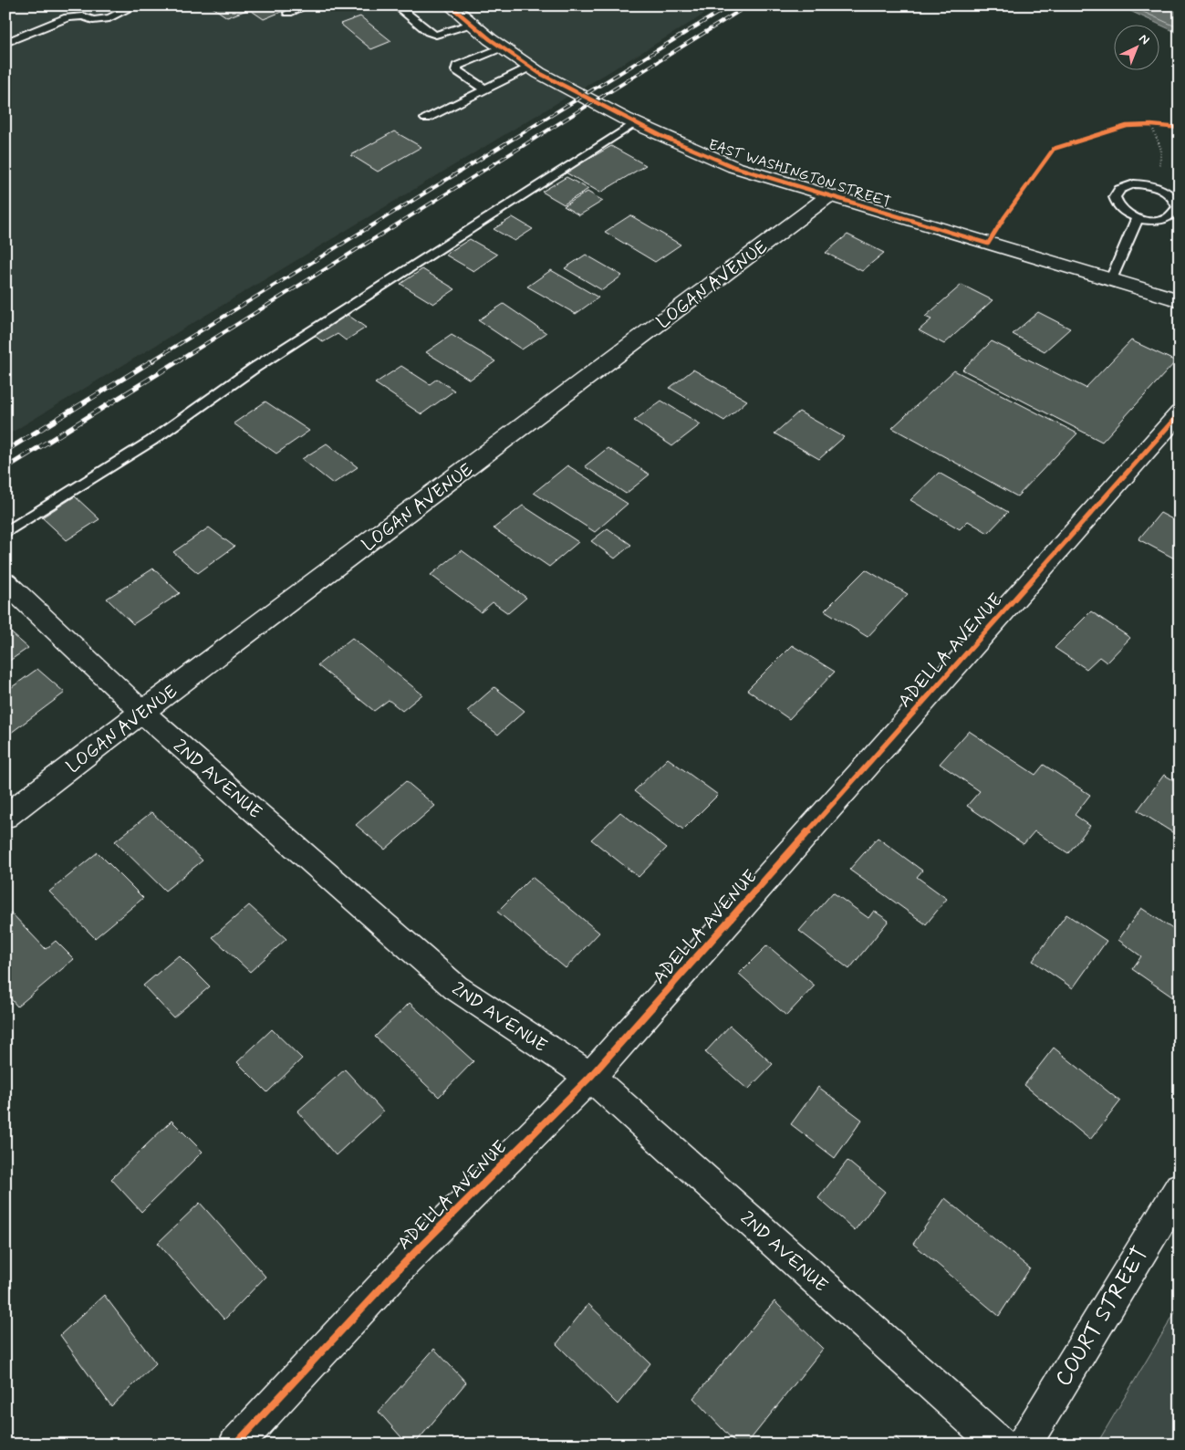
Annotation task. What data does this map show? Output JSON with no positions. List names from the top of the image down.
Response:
{
  "streets": {
    "street": [
      "EAST WASHINGTON STREET",
      "LOGAN AVENUE",
      "ADELLA AVENUE",
      "2ND AVENUE",
      "COURT STREET"
    ]
  },
  "crossings": [
    ["EAST WASHINGTON STREET", "LOGAN AVENUE"],
    ["LOGAN AVENUE", "2ND AVENUE"],
    ["ADELLA AVENUE", "2ND AVENUE"]
  ],
  "north": "top right"
}
